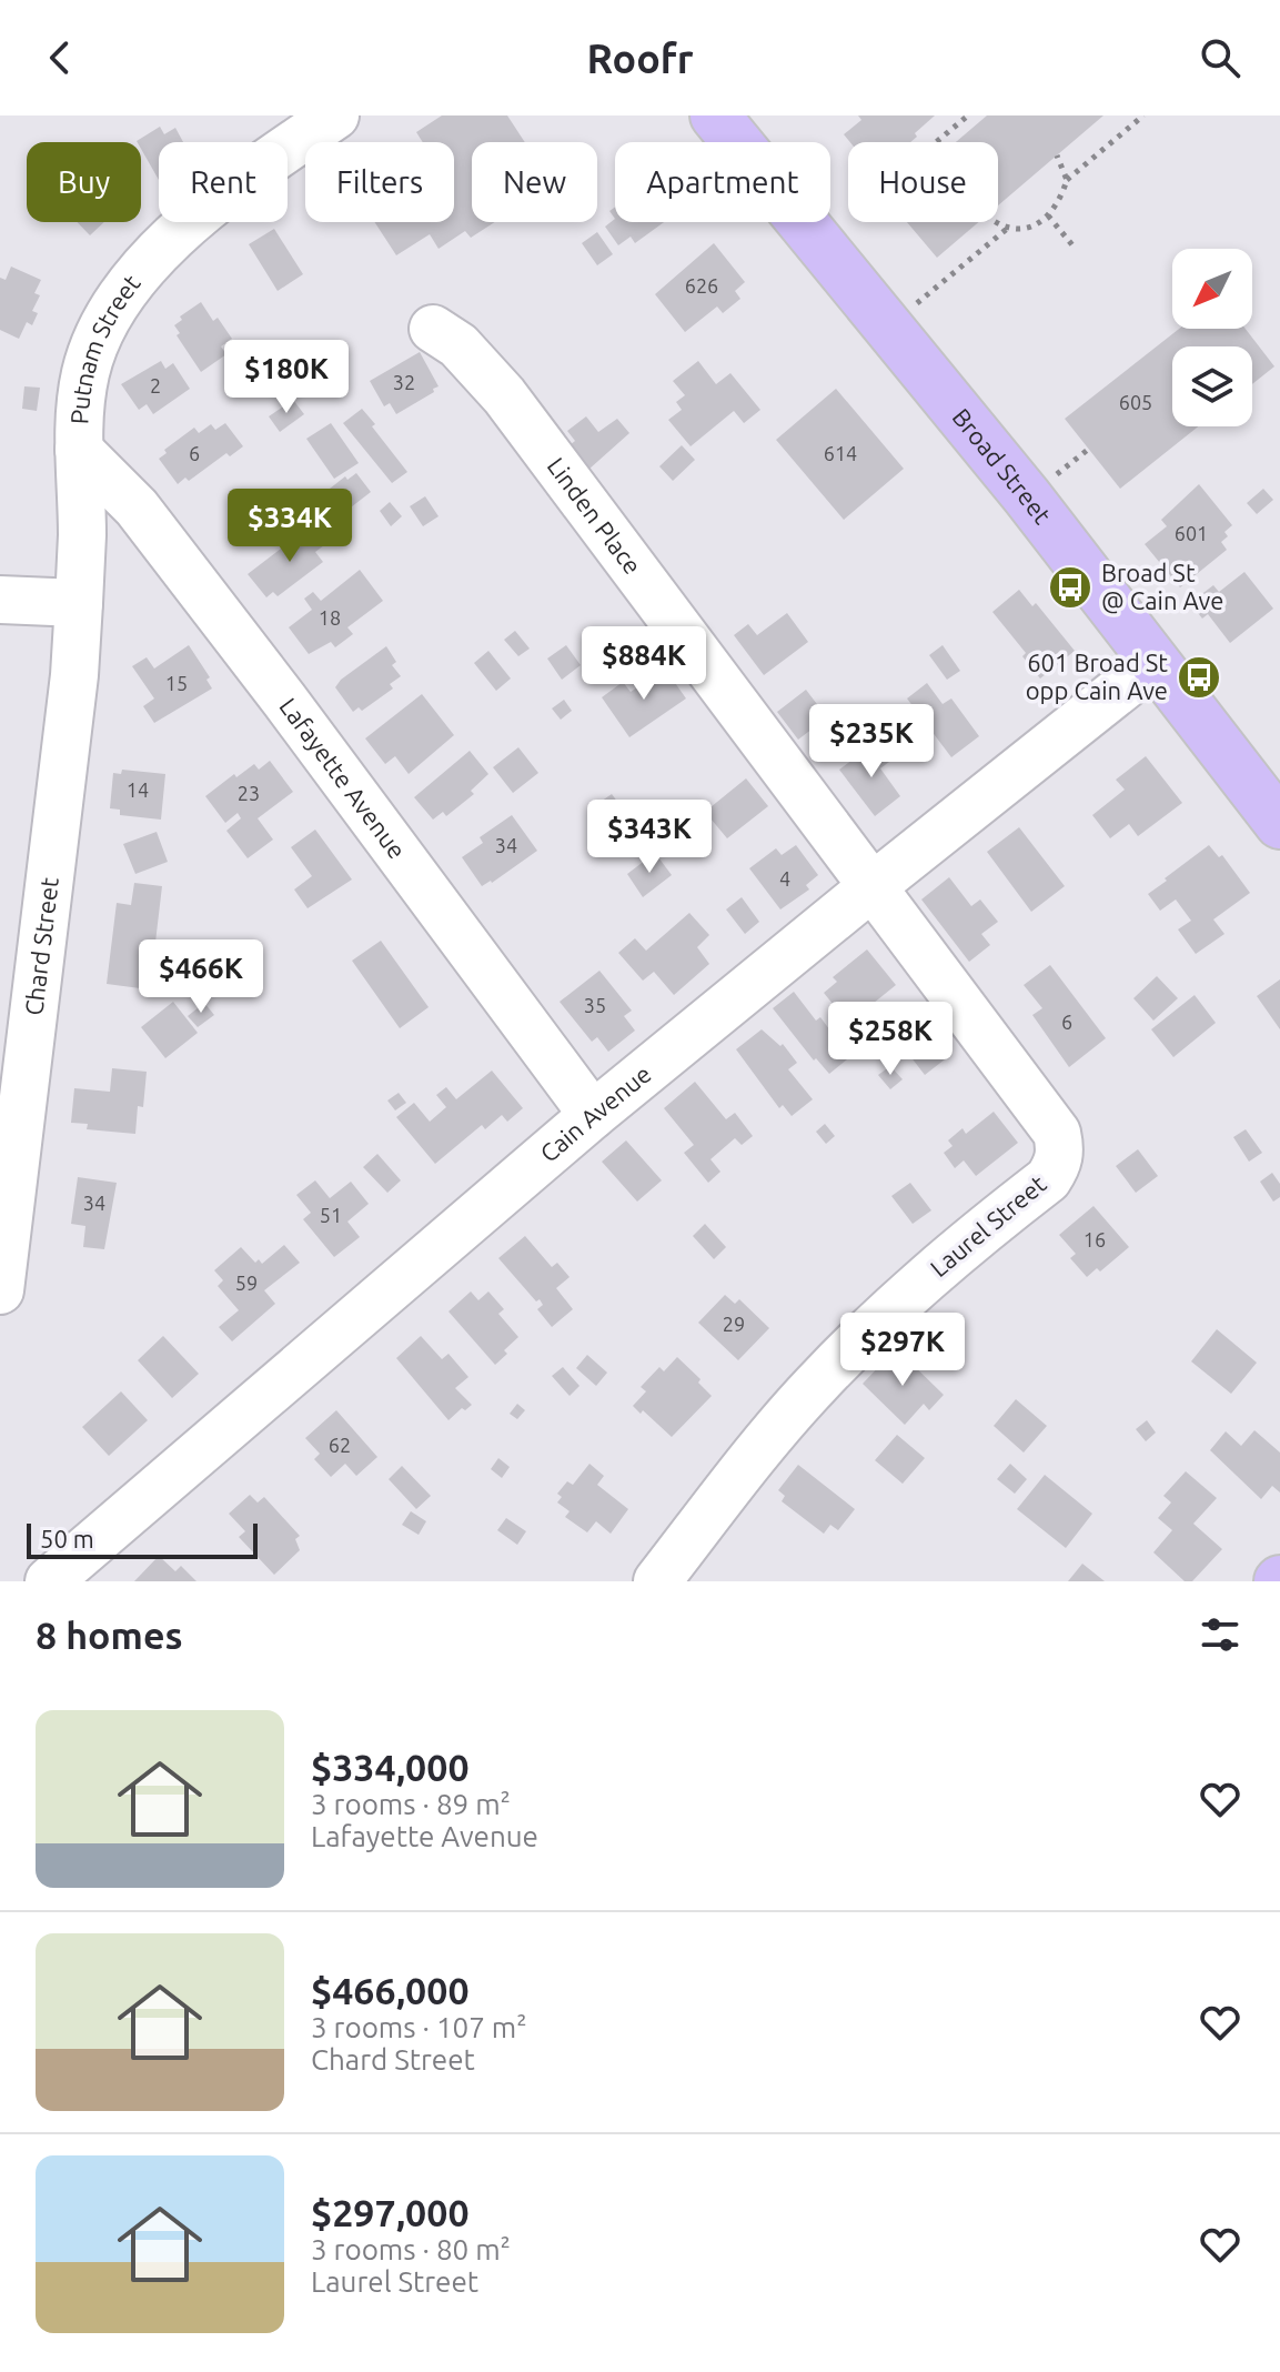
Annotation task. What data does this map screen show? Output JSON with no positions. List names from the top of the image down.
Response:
{
  "streets": {
    "main road": ["Broad Street"],
    "street": [
      "Putnam Street",
      "Linden Place",
      "Lafayette Avenue",
      "Chard Street",
      "Cain Avenue",
      "Laurel Street"
    ]
  },
  "crossings": [
    ["Putnam Street", "Lafayette Avenue"],
    ["Putnam Street", "Chard Street"],
    ["Broad Street", "Cain Avenue"],
    ["Linden Place", "Cain Avenue"],
    ["Linden Place", "Laurel Street"],
    ["Lafayette Avenue", "Cain Avenue"],
    ["Cain Avenue", "Laurel Street"]
  ],
  "places": {
    "bus stop": ["Broad St @ Cain Ave", "601 Broad St opp Cain Ave"]
  },
  "house_numbers": [
    "626",
    "32",
    "2",
    "605",
    "6",
    "614",
    "601",
    "18",
    "15",
    "14",
    "23",
    "34",
    "4",
    "35",
    "6",
    "34",
    "51",
    "16",
    "59",
    "29",
    "62"
  ],
  "scale_bar": "50 m",
  "north": "bottom left",
  "page": {
    "header": "Roofr",
    "chip": [
      "Buy",
      "Rent",
      "Filters",
      "New",
      "Apartment",
      "House"
    ],
    "price": [
      "$180K",
      "$334K",
      "$884K",
      "$235K",
      "$343K",
      "$466K",
      "$258K",
      "$297K"
    ],
    "scale": "50 m",
    "heading": "8 homes",
    "list": [
      {
        "name": "$334,000",
        "note": "3 rooms · 89 m² · Lafayette Avenue"
      },
      {
        "name": "$466,000",
        "note": "3 rooms · 107 m² · Chard Street"
      },
      {
        "name": "$297,000",
        "note": "3 rooms · 80 m² · Laurel Street"
      }
    ]
  }
}
